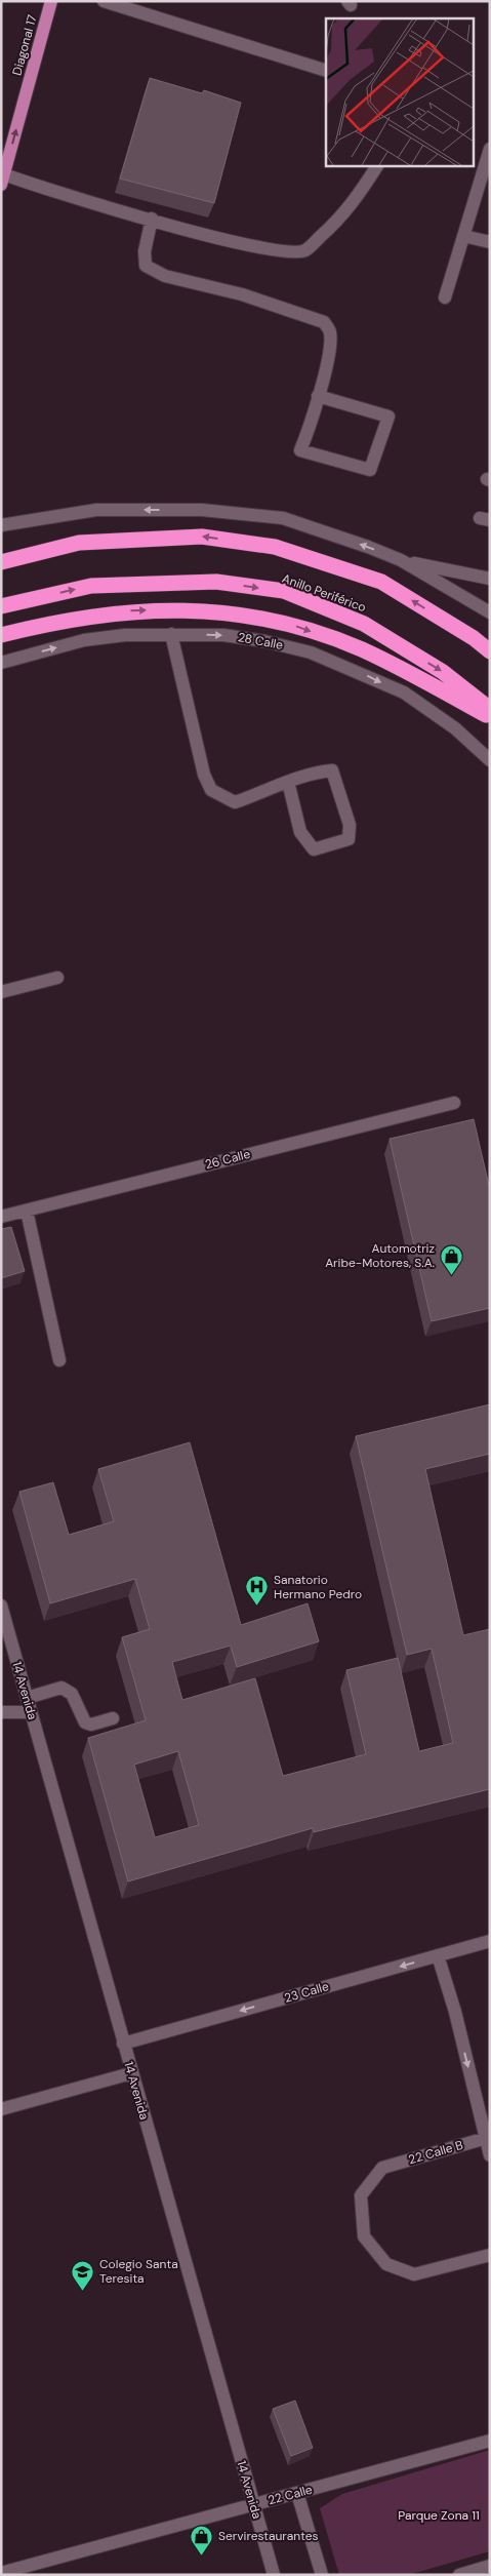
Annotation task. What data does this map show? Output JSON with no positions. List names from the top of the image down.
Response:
{
  "streets": {
    "highway": ["Anillo Periférico"],
    "main road": ["Diagonal 17"],
    "street": [
      "28 Calle",
      "26 Calle",
      "14 Avenida",
      "23 Calle",
      "22 Calle B",
      "22 Calle"
    ]
  },
  "crossings": [
    ["14 Avenida", "23 Calle"],
    ["14 Avenida", "22 Calle"]
  ],
  "one_way": ["Diagonal 17", "28 Calle", "23 Calle"],
  "parks": ["Parque Zona 11"],
  "places": {
    "shop": ["Automotriz Aribe-Motores, S.A.", "Servirestaurantes"],
    "hospital": ["Sanatorio Hermano Pedro"],
    "school or university": ["Colegio Santa Teresita"]
  }
}
